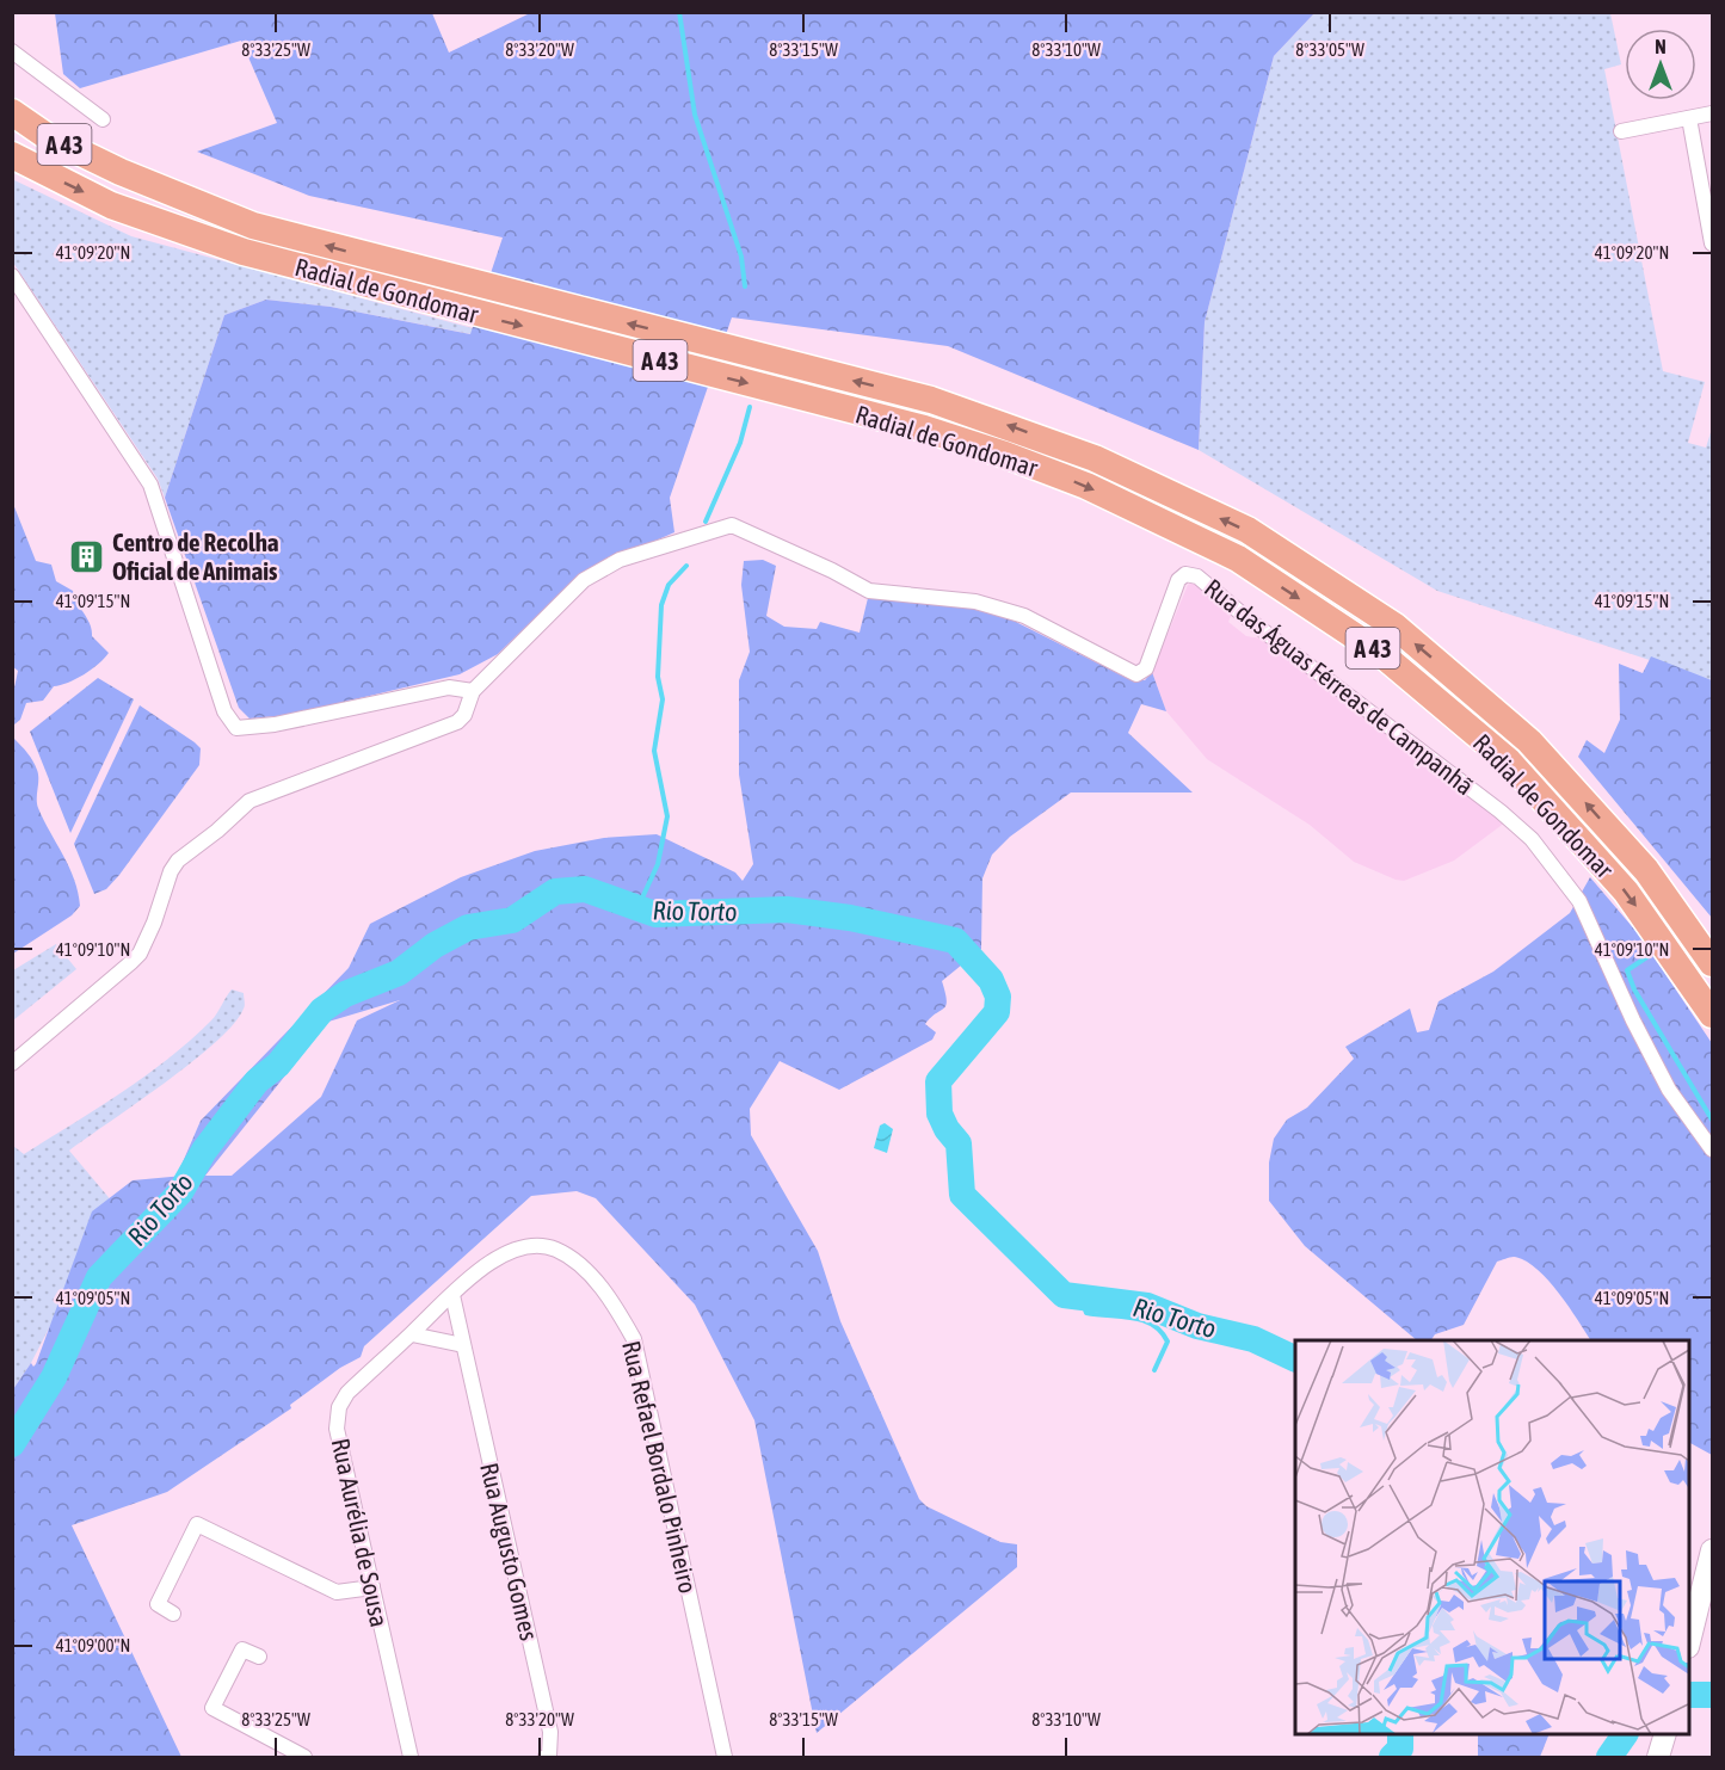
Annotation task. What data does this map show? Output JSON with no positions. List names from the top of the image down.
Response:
{
  "streets": {
    "highway": ["A 43", "Radial de Gondomar"],
    "street": [
      "Rua das Águas Férreas de Campanhã",
      "Rua Refael Bordalo Pinheiro",
      "Rua Aurélia de Sousa",
      "Rua Augusto Gomes"
    ]
  },
  "crossings": [
    ["Rua Refael Bordalo Pinheiro", "Rua Aurélia de Sousa"],
    ["Rua Refael Bordalo Pinheiro", "Rua Augusto Gomes"]
  ],
  "water": ["Rio Torto"],
  "places": {
    "building": ["Centro de Recolha Oficial de Animais"]
  },
  "north": "top",
  "coordinates": [
    "8°33'25\"W",
    "8°33'20\"W",
    "8°33'15\"W",
    "8°33'10\"W",
    "8°33'05\"W",
    "41°09'20\"N",
    "41°09'15\"N",
    "41°09'10\"N",
    "41°09'05\"N",
    "41°09'00\"N"
  ]
}
